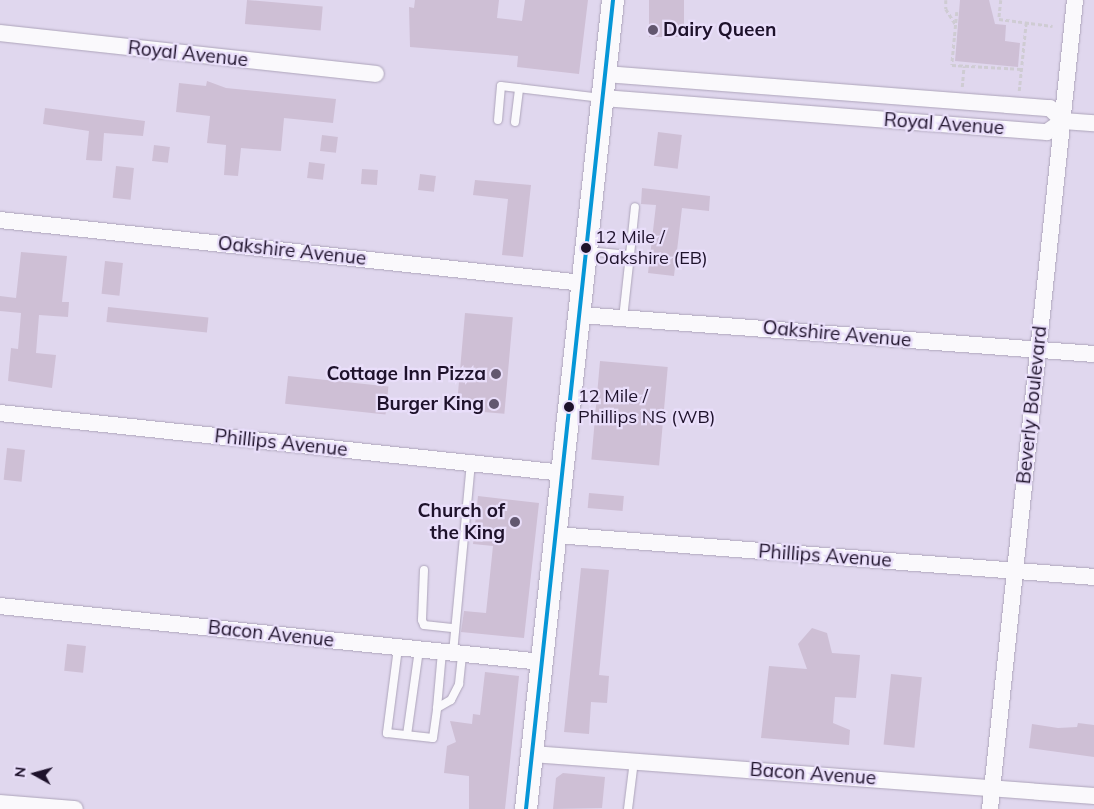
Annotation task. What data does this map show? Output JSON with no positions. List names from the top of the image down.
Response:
{
  "streets": {
    "street": [
      "Royal Avenue",
      "Oakshire Avenue",
      "Beverly Boulevard",
      "Phillips Avenue",
      "Bacon Avenue"
    ]
  },
  "crossings": [
    ["Royal Avenue", "Beverly Boulevard"],
    ["Oakshire Avenue", "Beverly Boulevard"],
    ["Beverly Boulevard", "Phillips Avenue"],
    ["Beverly Boulevard", "Bacon Avenue"]
  ],
  "places": [
    "Dairy Queen",
    "12 Mile / Oakshire (EB)",
    "Cottage Inn Pizza",
    "Burger King",
    "12 Mile / Phillips NS (WB)",
    "Church of the King"
  ],
  "north": "left"
}
